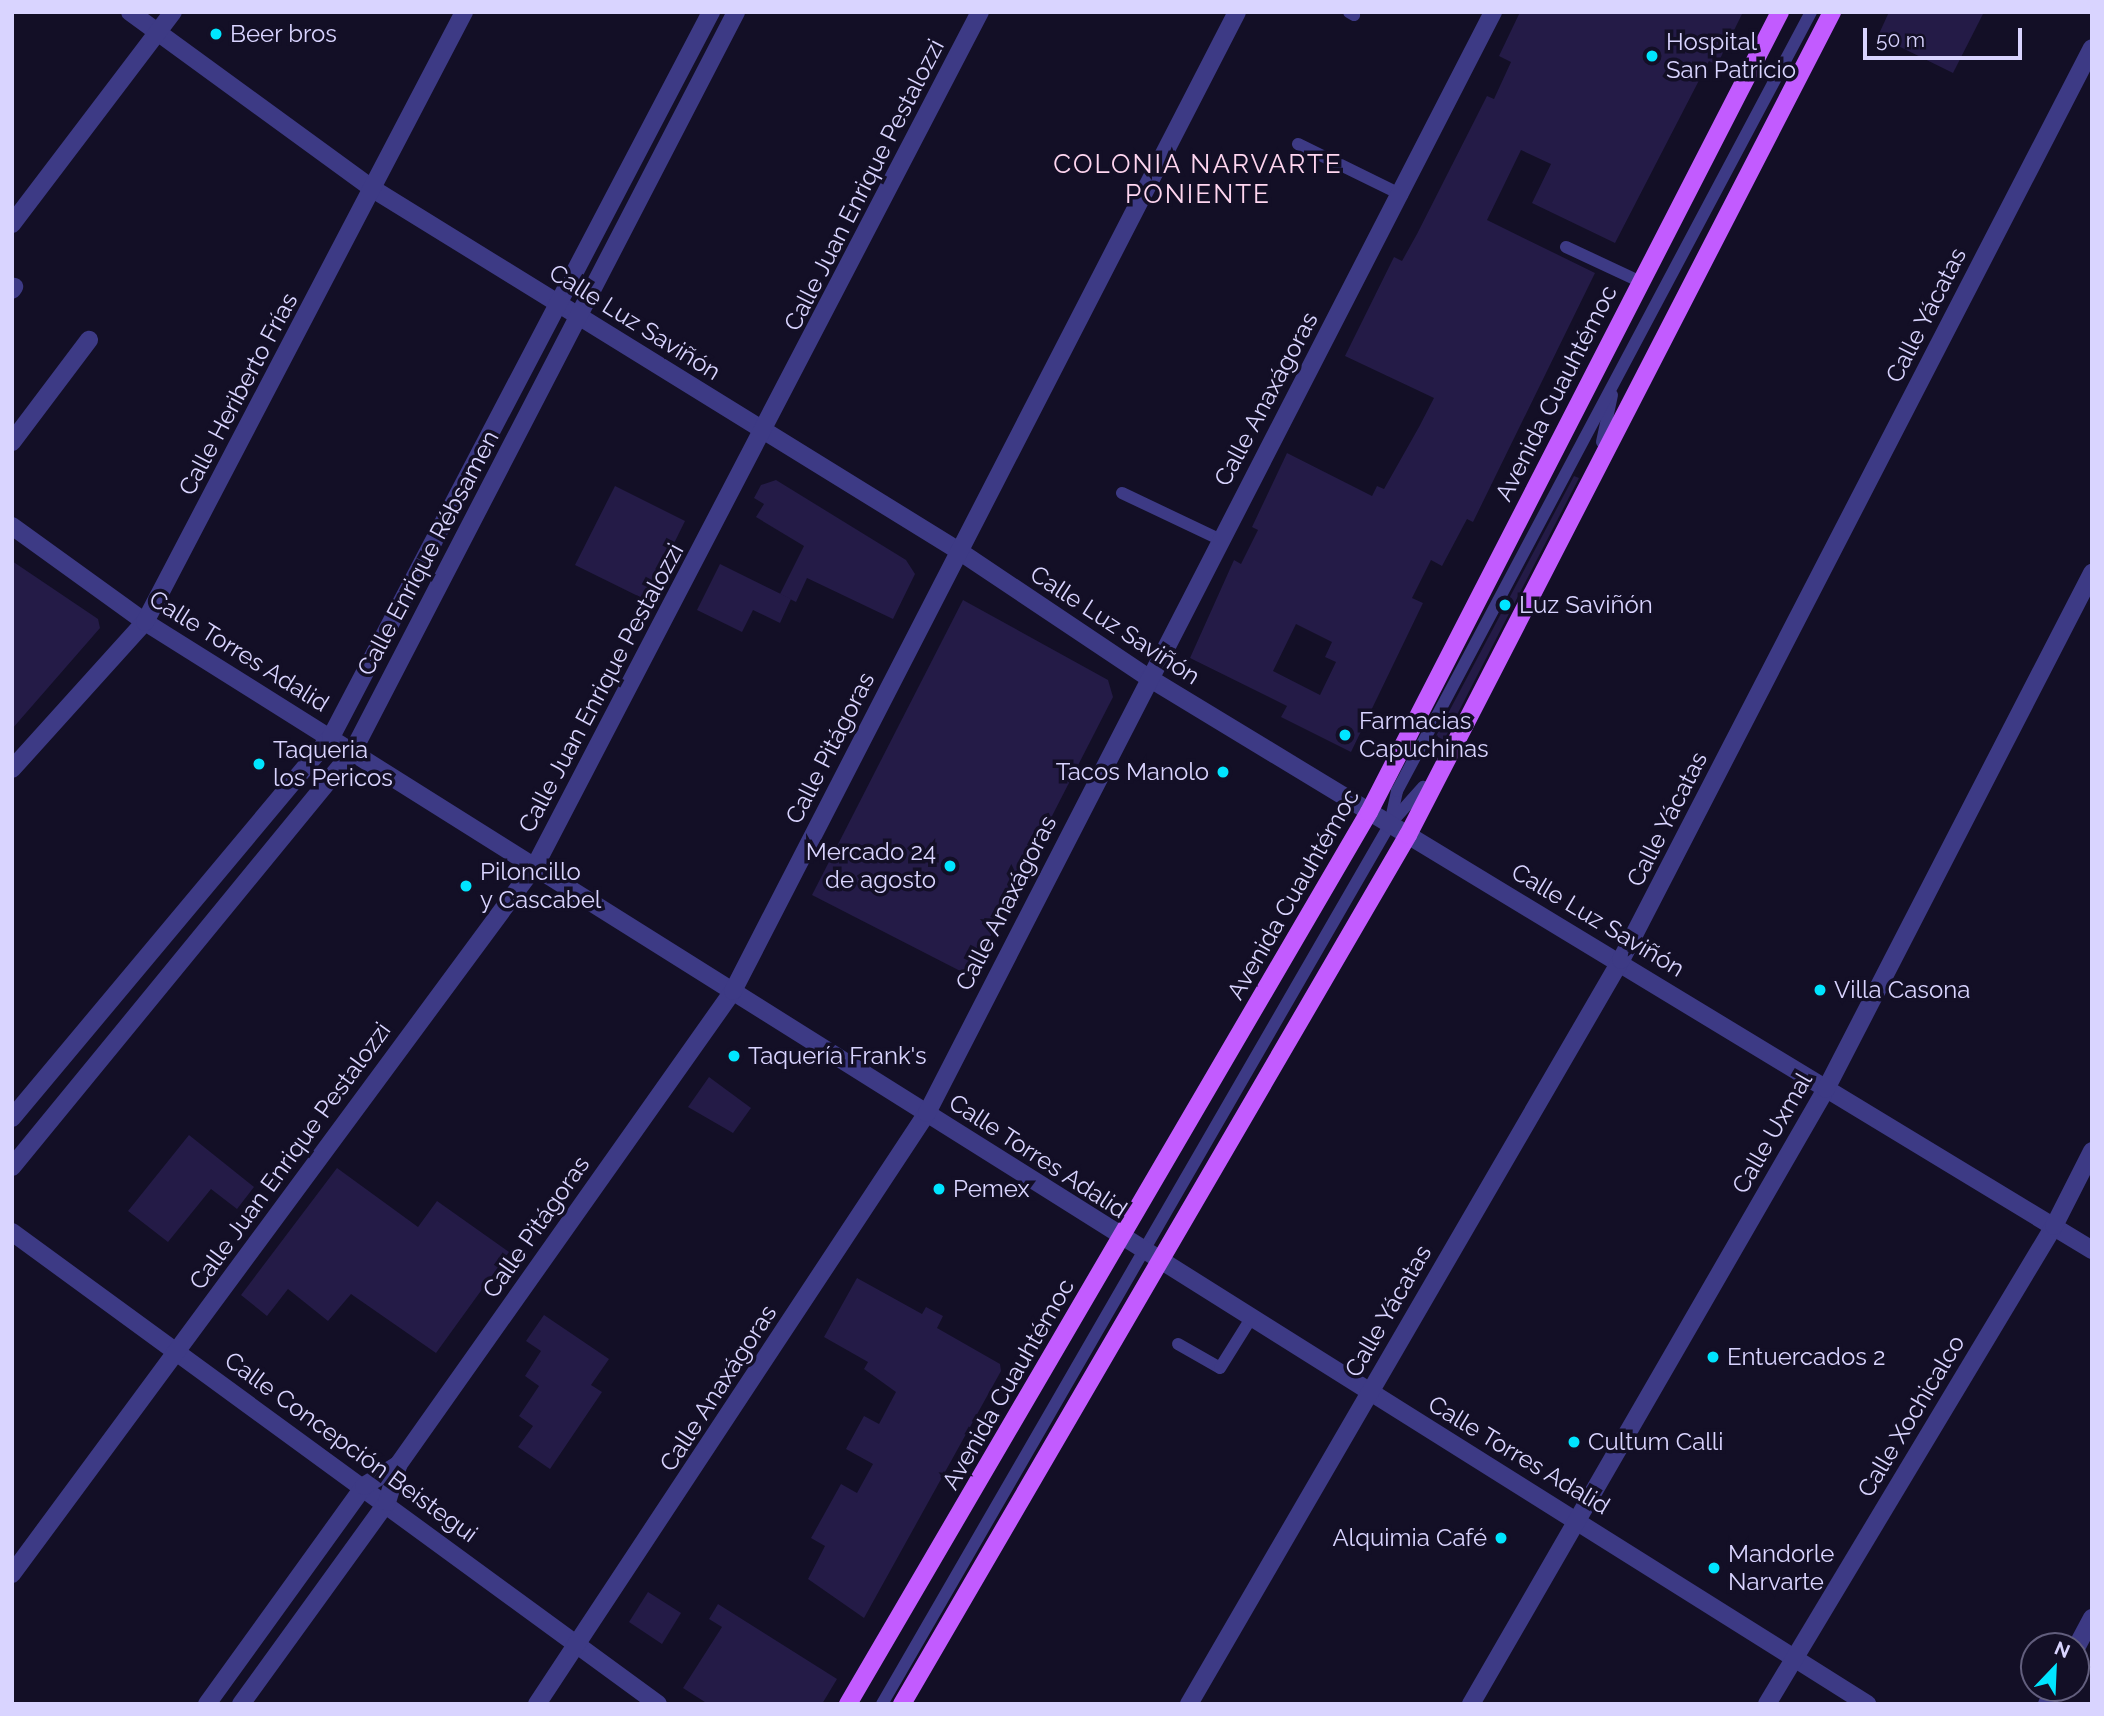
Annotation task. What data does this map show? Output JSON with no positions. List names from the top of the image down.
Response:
{
  "streets": {
    "main road": ["Avenida Cuauhtémoc"],
    "street": [
      "Calle Juan Enrique Pestalozzi",
      "Calle Yácatas",
      "Calle Luz Saviñón",
      "Calle Heriberto Frías",
      "Calle Anaxágoras",
      "Calle Enrique Rébsamen",
      "Calle Torres Adalid",
      "Calle Pitágoras",
      "Calle Uxmal",
      "Calle Xochicalco",
      "Calle Concepción Beistegui"
    ]
  },
  "crossings": [
    ["Calle Juan Enrique Pestalozzi", "Calle Luz Saviñón"],
    ["Calle Juan Enrique Pestalozzi", "Calle Torres Adalid"],
    ["Calle Juan Enrique Pestalozzi", "Calle Concepción Beistegui"],
    ["Calle Yácatas", "Calle Luz Saviñón"],
    ["Calle Yácatas", "Calle Torres Adalid"],
    ["Calle Luz Saviñón", "Avenida Cuauhtémoc"],
    ["Calle Luz Saviñón", "Calle Heriberto Frías"],
    ["Calle Luz Saviñón", "Calle Anaxágoras"],
    ["Calle Luz Saviñón", "Calle Enrique Rébsamen"],
    ["Calle Luz Saviñón", "Calle Pitágoras"],
    ["Calle Luz Saviñón", "Calle Uxmal"],
    ["Calle Luz Saviñón", "Calle Xochicalco"],
    ["Avenida Cuauhtémoc", "Calle Torres Adalid"],
    ["Calle Heriberto Frías", "Calle Torres Adalid"],
    ["Calle Anaxágoras", "Calle Torres Adalid"],
    ["Calle Anaxágoras", "Calle Concepción Beistegui"],
    ["Calle Enrique Rébsamen", "Calle Torres Adalid"],
    ["Calle Torres Adalid", "Calle Pitágoras"],
    ["Calle Torres Adalid", "Calle Uxmal"],
    ["Calle Torres Adalid", "Calle Xochicalco"],
    ["Calle Pitágoras", "Calle Concepción Beistegui"]
  ],
  "districts": ["COLONIA NARVARTE PONIENTE"],
  "places": [
    "Beer bros",
    "Hospital San Patricio",
    "Luz Saviñón",
    "Farmacias Capuchinas",
    "Taqueria los Pericos",
    "Tacos Manolo",
    "Mercado 24 de agosto",
    "Piloncillo y Cascabel",
    "Villa Casona",
    "Taquería Frank's",
    "Pemex",
    "Entuercados 2",
    "Cultum Calli",
    "Alquimia Café",
    "Mandorle Narvarte"
  ],
  "scale_bar": "50 m",
  "north": "top right"
}
